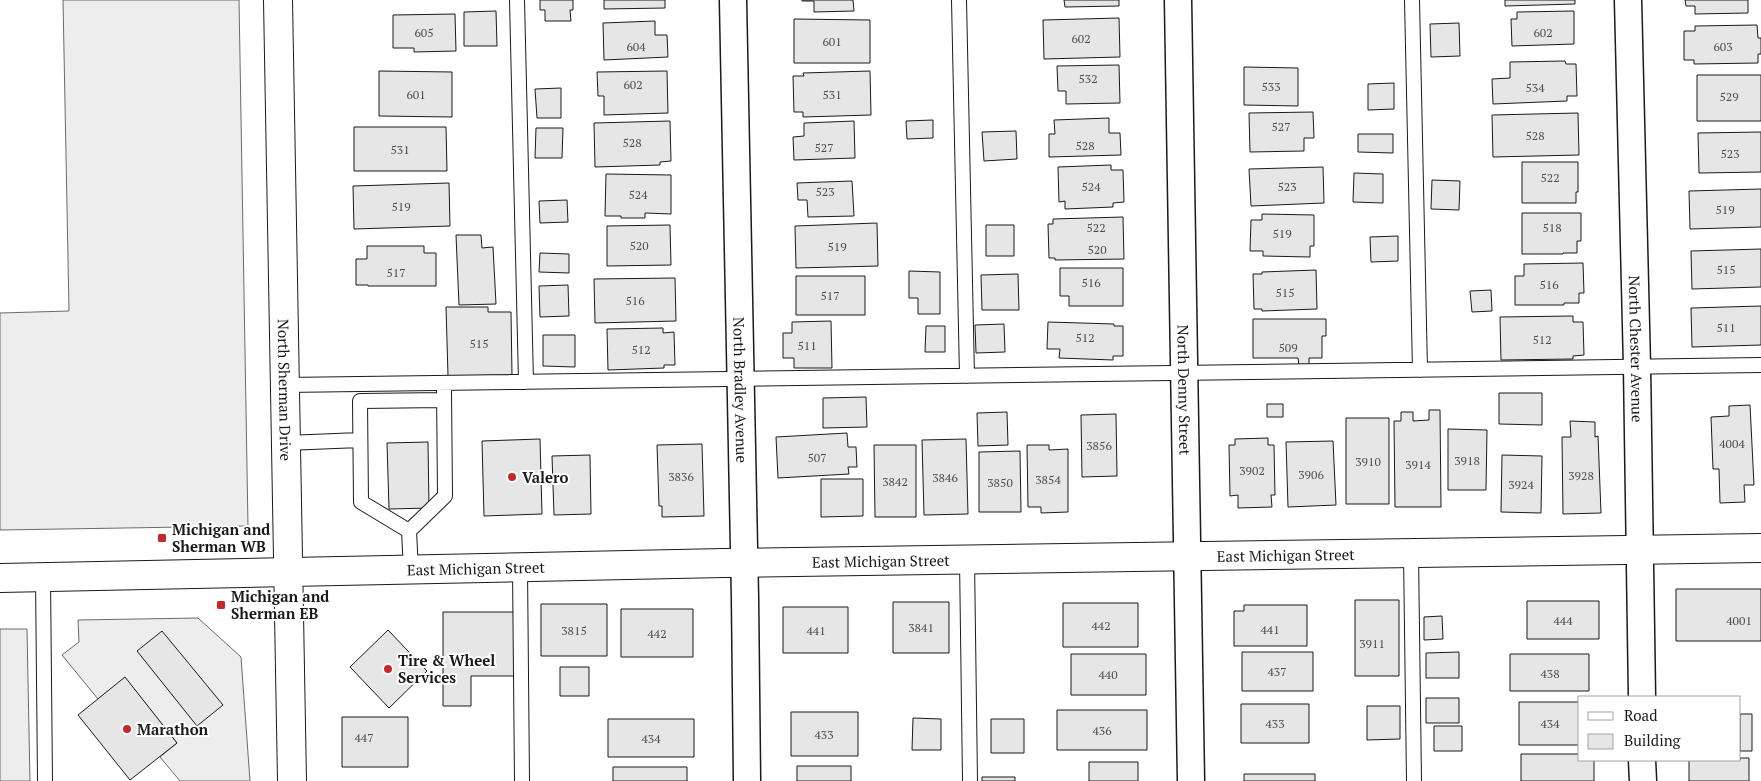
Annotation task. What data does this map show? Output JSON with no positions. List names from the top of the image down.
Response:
{
  "streets": {
    "main road": ["North Sherman Drive", "East Michigan Street"],
    "street": ["North Chester Avenue", "North Bradley Avenue", "North Denny Street"]
  },
  "crossings": [
    ["North Chester Avenue", "East Michigan Street"],
    ["North Sherman Drive", "East Michigan Street"],
    ["North Bradley Avenue", "East Michigan Street"],
    ["North Denny Street", "East Michigan Street"]
  ],
  "places": {
    "other": ["Valero", "Tire & Wheel Services", "Marathon"],
    "transit": ["Michigan and Sherman WB", "Michigan and Sherman EB"]
  },
  "house_numbers": [
    "605",
    "602",
    "602",
    "601",
    "604",
    "603",
    "532",
    "602",
    "533",
    "534",
    "601",
    "531",
    "529",
    "527",
    "528",
    "528",
    "528",
    "527",
    "531",
    "523",
    "522",
    "524",
    "523",
    "523",
    "524",
    "519",
    "519",
    "522",
    "518",
    "519",
    "520",
    "519",
    "520",
    "515",
    "517",
    "516",
    "516",
    "515",
    "517",
    "516",
    "511",
    "512",
    "512",
    "515",
    "511",
    "509",
    "512",
    "4004",
    "3856",
    "507",
    "3918",
    "3910",
    "3914",
    "3902",
    "3906",
    "3928",
    "3836",
    "3846",
    "3854",
    "3842",
    "3850",
    "3924",
    "444",
    "4001",
    "442",
    "3841",
    "441",
    "3815",
    "441",
    "442",
    "3911",
    "437",
    "438",
    "440",
    "433",
    "434",
    "436",
    "433",
    "447",
    "434"
  ],
  "legend": ["Road", "Building"]
}
